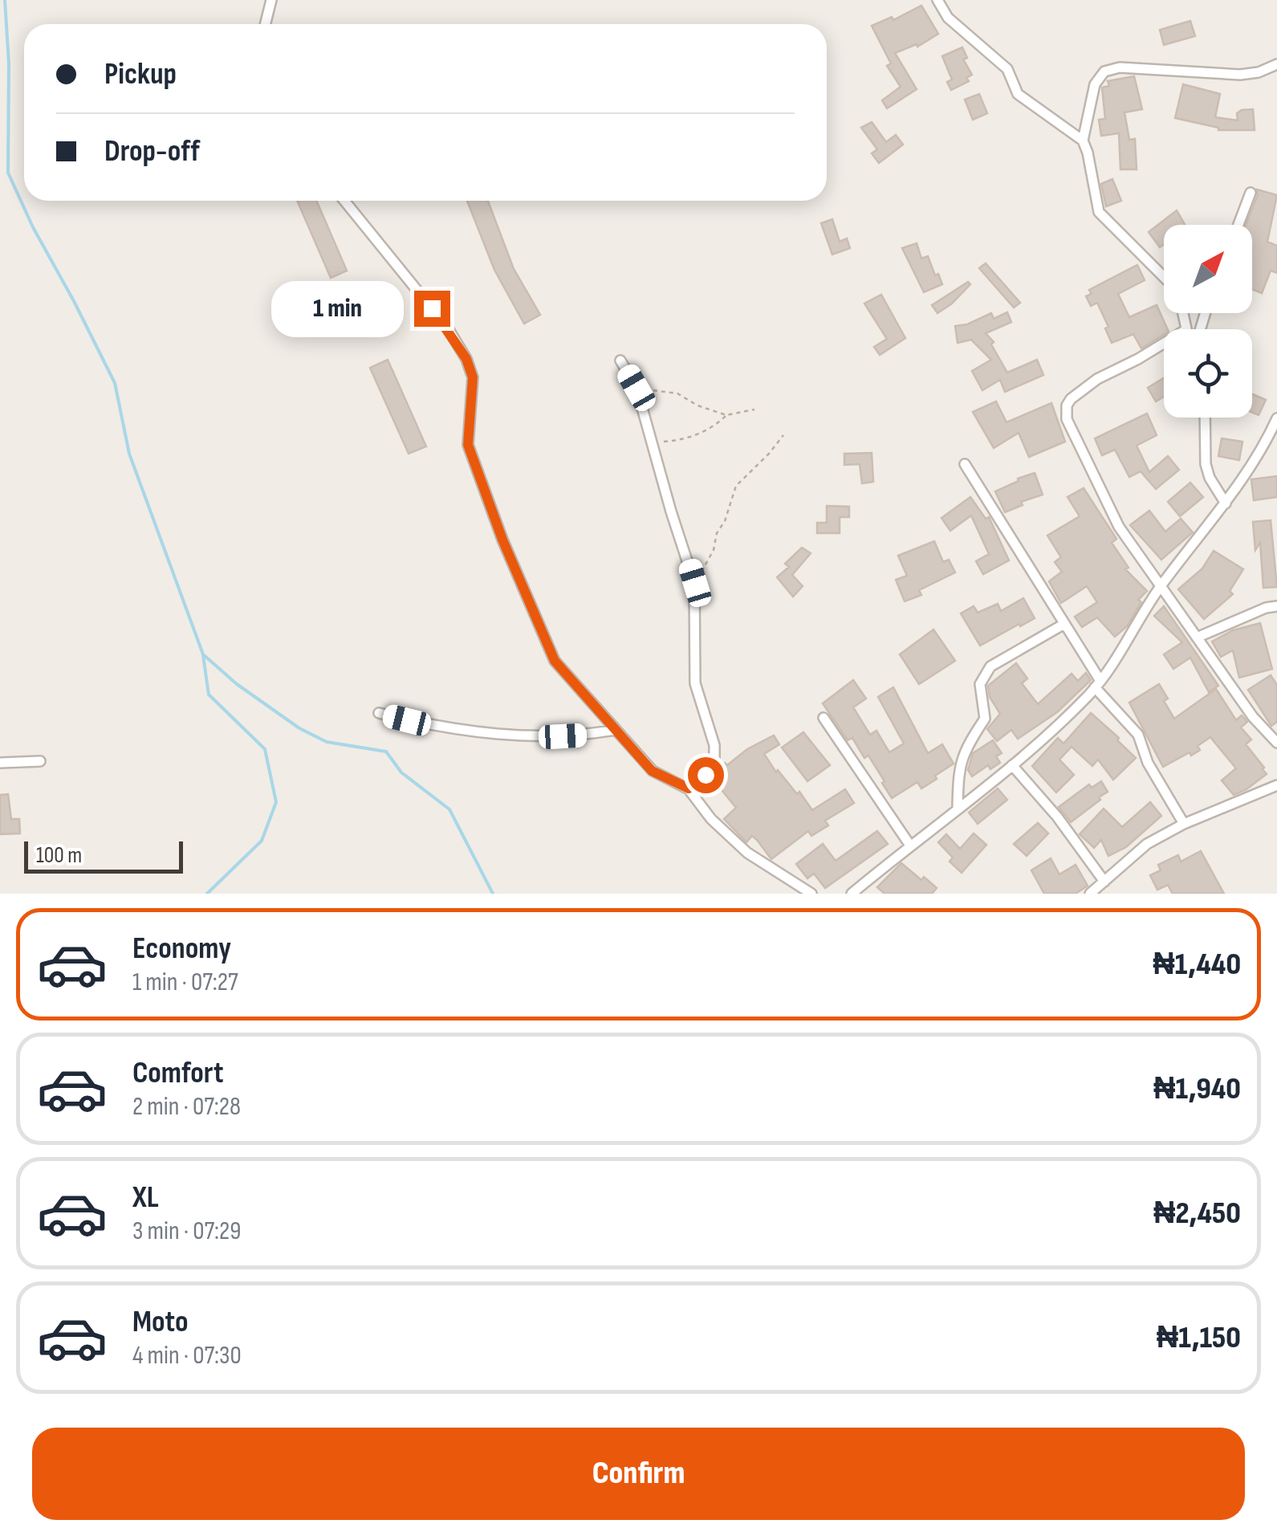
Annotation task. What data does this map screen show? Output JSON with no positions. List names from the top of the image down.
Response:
{
  "scale_bar": "100 m",
  "north": "top right",
  "page": {
    "banner": ["Pickup", "Drop-off"],
    "bubble": "1 min",
    "scale": "100 m",
    "list": [
      {
        "name": "Economy",
        "note": "1 min · 07:27",
        "value": "₦1,440"
      },
      {
        "name": "Comfort",
        "note": "2 min · 07:28",
        "value": "₦1,940"
      },
      {
        "name": "XL",
        "note": "3 min · 07:29",
        "value": "₦2,450"
      },
      {
        "name": "Moto",
        "note": "4 min · 07:30",
        "value": "₦1,150"
      }
    ],
    "buttons": "Confirm"
  }
}
